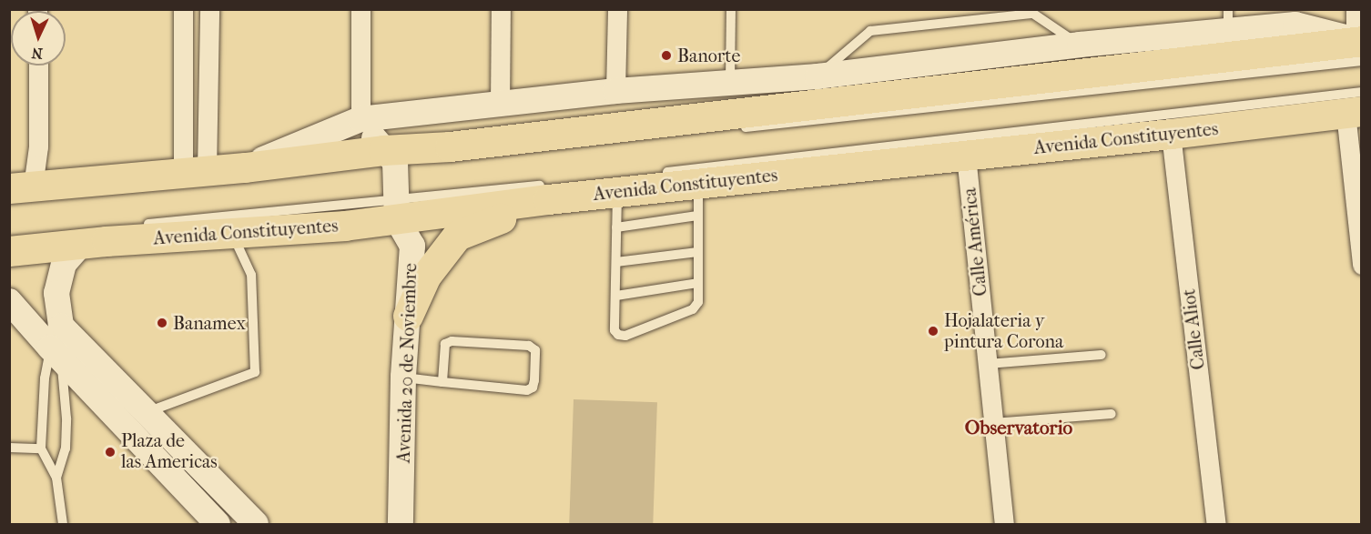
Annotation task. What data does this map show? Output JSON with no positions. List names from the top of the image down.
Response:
{
  "streets": {
    "main road": ["Avenida Constituyentes"],
    "street": ["Calle América", "Calle Aliot", "Avenida 20 de Noviembre"]
  },
  "crossings": [
    ["Avenida Constituyentes", "Calle América"],
    ["Avenida Constituyentes", "Calle Aliot"],
    ["Avenida Constituyentes", "Avenida 20 de Noviembre"]
  ],
  "districts": ["Observatorio"],
  "places": [
    "Banorte",
    "Banamex",
    "Hojalateria y pintura Corona",
    "Plaza de las Americas"
  ],
  "north": "bottom"
}
